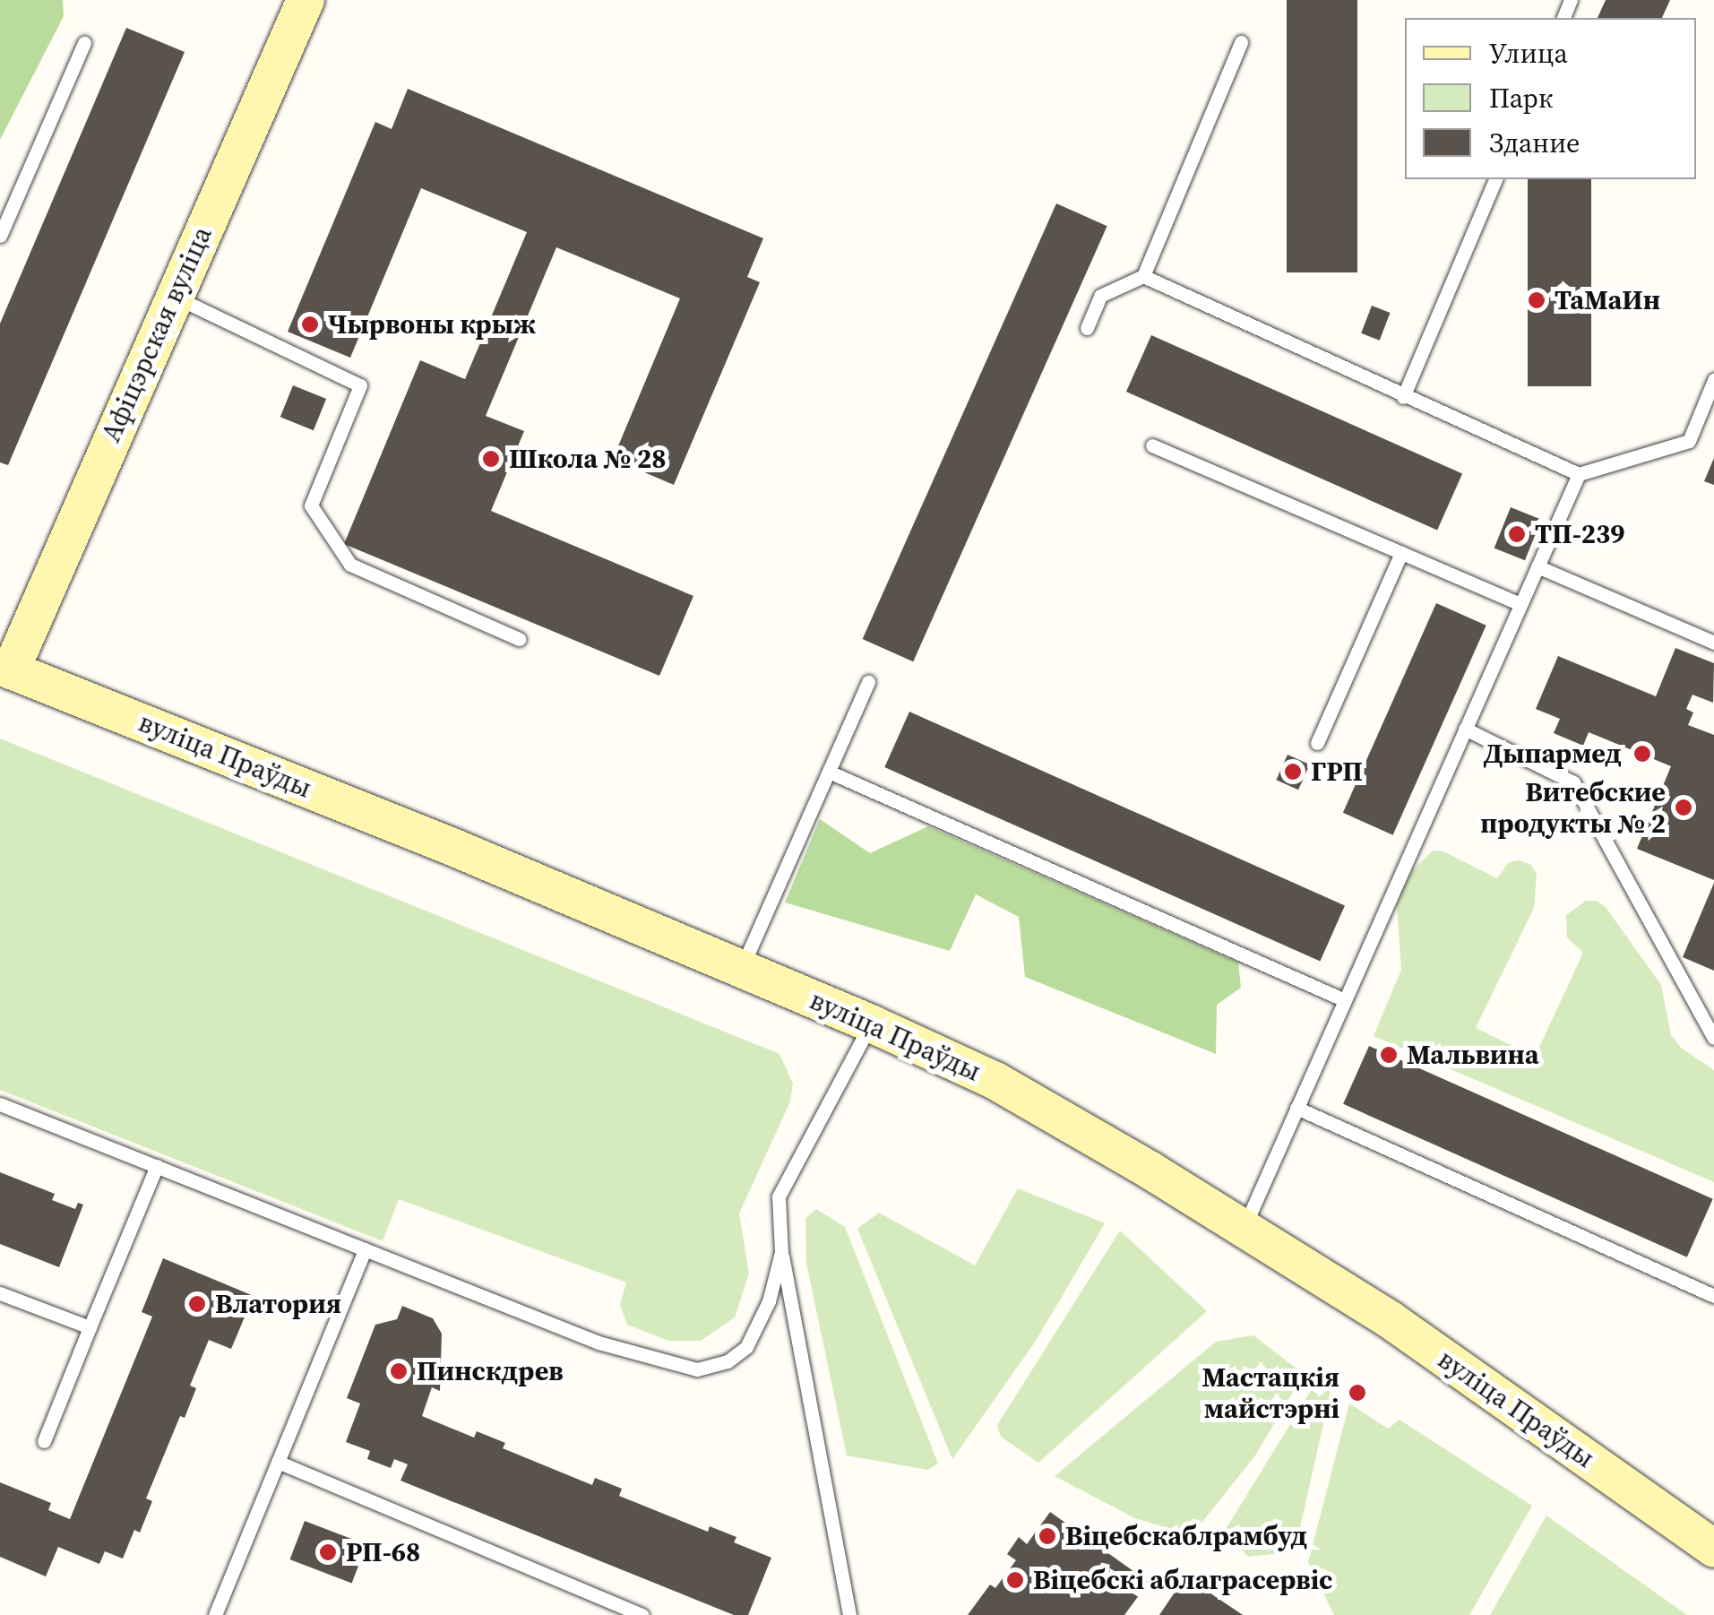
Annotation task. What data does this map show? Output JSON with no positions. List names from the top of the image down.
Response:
{
  "streets": {
    "main road": ["Афіцэрская вуліца", "вуліца Праўды"]
  },
  "crossings": [
    ["Афіцэрская вуліца", "вуліца Праўды"]
  ],
  "places": [
    "ТаМаИн",
    "Чырвоны крыж",
    "Школа № 28",
    "ТП-239",
    "Дыпармед",
    "ГРП",
    "Витебские продукты № 2",
    "Мальвина",
    "Влатория",
    "Пинскдрев",
    "Мастацкія майстэрні",
    "Віцебскаблрамбуд",
    "РП-68",
    "Віцебскі аблаграсервіс"
  ],
  "legend": ["Улица", "Парк", "Здание"]
}
